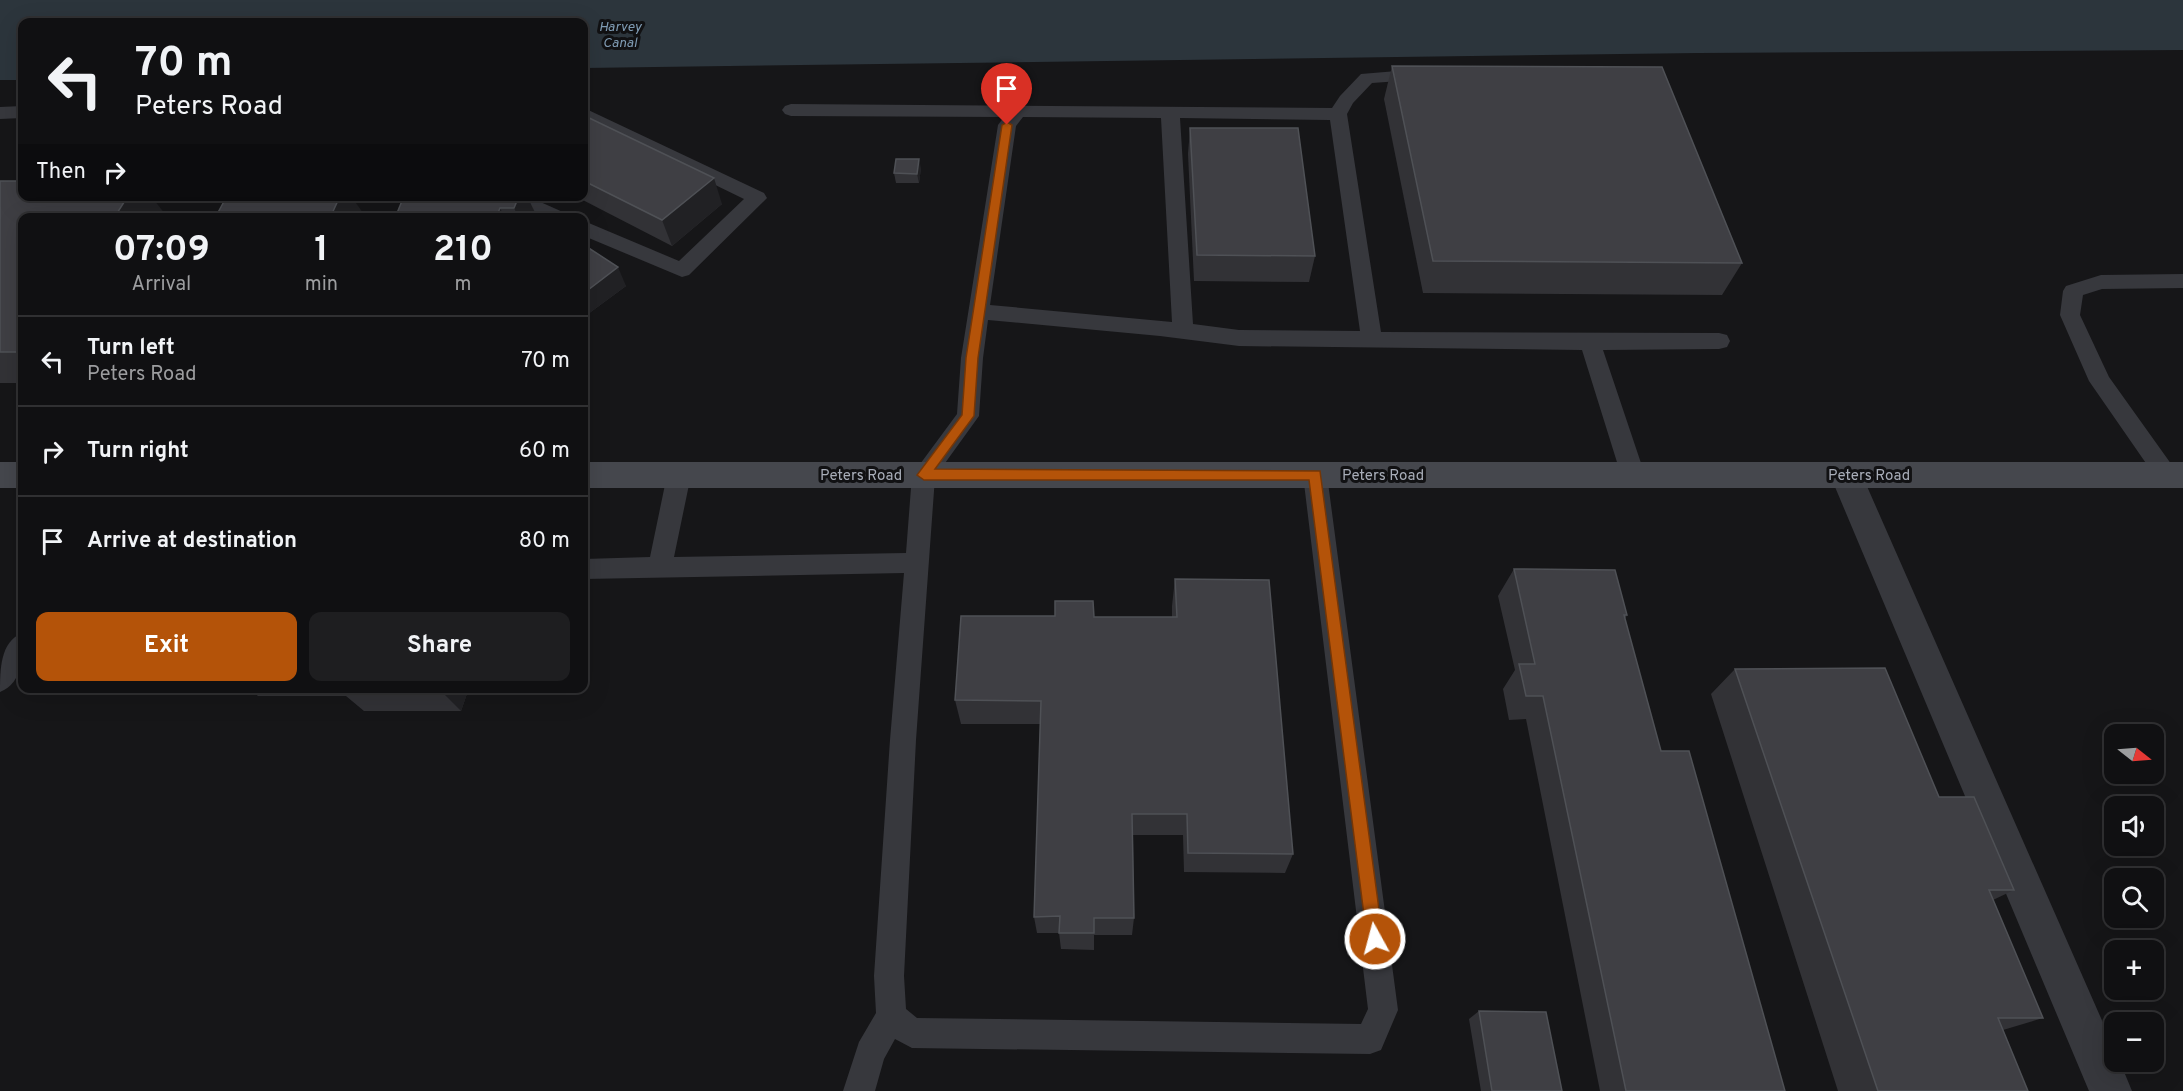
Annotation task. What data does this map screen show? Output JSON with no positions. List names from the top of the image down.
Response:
{
  "streets": {
    "main road": ["Peters Road"]
  },
  "water": ["Harvey Canal"],
  "north": "right",
  "page": {
    "turn": ["70 m", "Peters Road"],
    "then": "Then",
    "eta": [
      "07:09",
      "Arrival",
      "1",
      "min",
      "210",
      "m"
    ],
    "list": [
      {
        "name": "Turn left",
        "note": "Peters Road",
        "value": "70 m"
      },
      {
        "name": "Turn right",
        "value": "60 m"
      },
      {
        "name": "Arrive at destination",
        "value": "80 m"
      }
    ],
    "buttons": ["Exit", "Share"],
    "map_buttons": ["+", "−"]
  }
}
